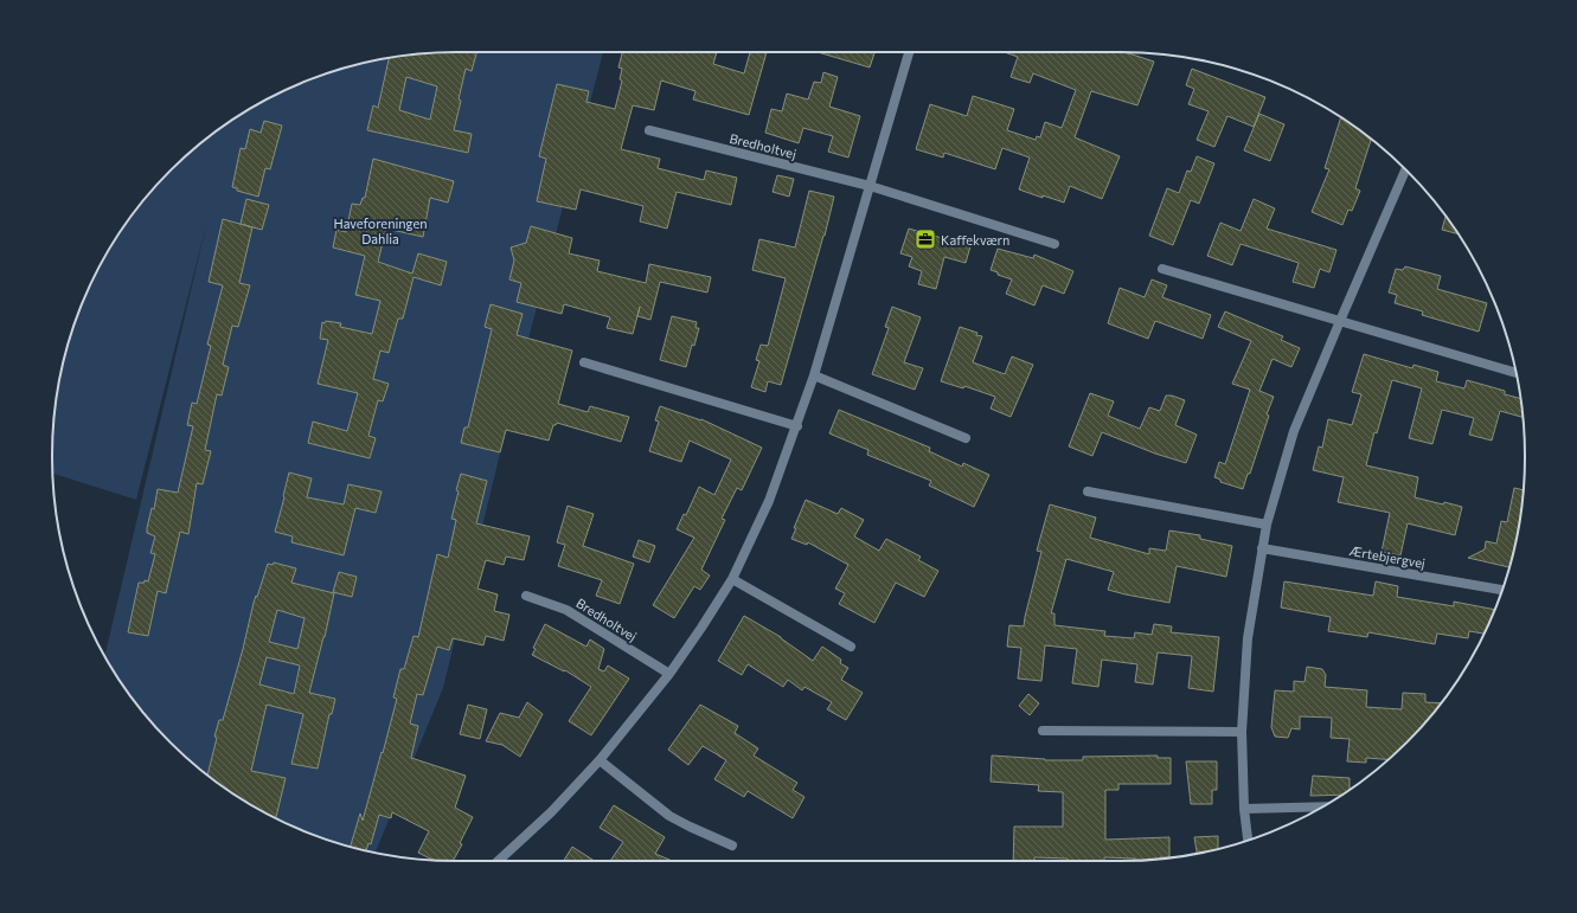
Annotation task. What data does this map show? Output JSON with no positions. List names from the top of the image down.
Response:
{
  "streets": {
    "street": ["Bredholtvej", "Ærtebjergvej"]
  },
  "parks": ["Haveforeningen Dahlia"],
  "places": {
    "office": ["Kaffekværn"]
  }
}
